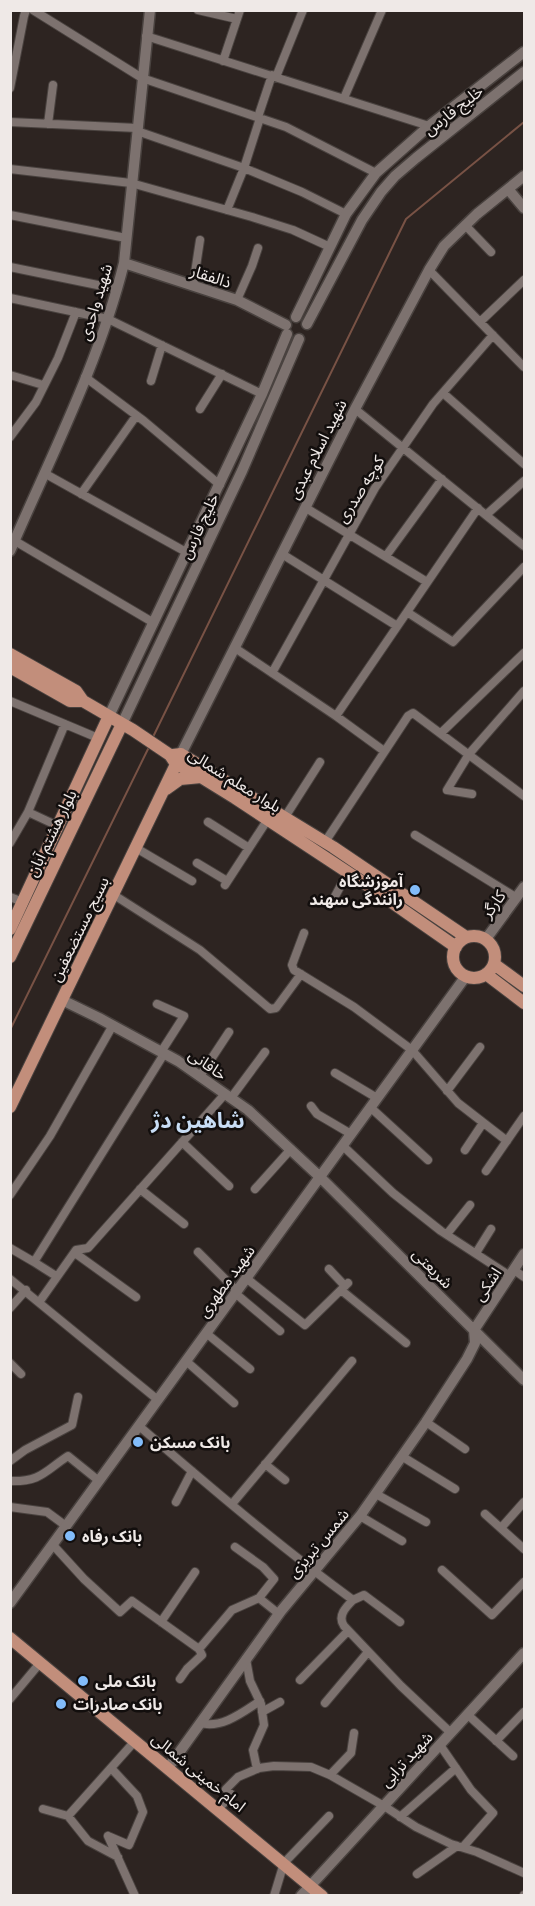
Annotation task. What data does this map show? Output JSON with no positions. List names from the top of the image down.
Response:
{
  "streets": {
    "main road": [
      "خلیج فارس",
      "ذالفقار",
      "شهید واحدی",
      "شهید اسلام عبدی",
      "بلوار معلم شمالی",
      "بلوار هشتم آبان",
      "کارگر",
      "بسیج مستضعفین",
      "خاقانی",
      "شریعتی",
      "شهید مطهری",
      "اشکی",
      "شمس تبریزی",
      "شهید ترابی",
      "امام خمینی شمالی"
    ],
    "street": ["کوچه صدری"]
  },
  "crossings": [
    ["خلیج فارس", "ذالفقار"],
    ["خلیج فارس", "بلوار هشتم آبان"],
    ["ذالفقار", "شهید واحدی"],
    ["شهید اسلام عبدی", "بلوار معلم شمالی"],
    ["شهید اسلام عبدی", "بسیج مستضعفین"],
    ["بلوار معلم شمالی", "کارگر"],
    ["بلوار معلم شمالی", "بسیج مستضعفین"],
    ["بلوار معلم شمالی", "شهید مطهری"],
    ["کارگر", "شهید مطهری"],
    ["بسیج مستضعفین", "خاقانی"],
    ["خاقانی", "شریعتی"],
    ["خاقانی", "شهید مطهری"],
    ["شریعتی", "شهید مطهری"],
    ["شریعتی", "اشکی"],
    ["شریعتی", "شمس تبریزی"],
    ["اشکی", "شمس تبریزی"],
    ["شمس تبریزی", "امام خمینی شمالی"],
    ["شهید ترابی", "امام خمینی شمالی"]
  ],
  "districts": ["شاهین دژ"],
  "places": [
    "آموزشگاه رانندگی سهند",
    "بانک مسکن",
    "بانک رفاه",
    "بانک ملی",
    "بانک صادرات"
  ]
}
